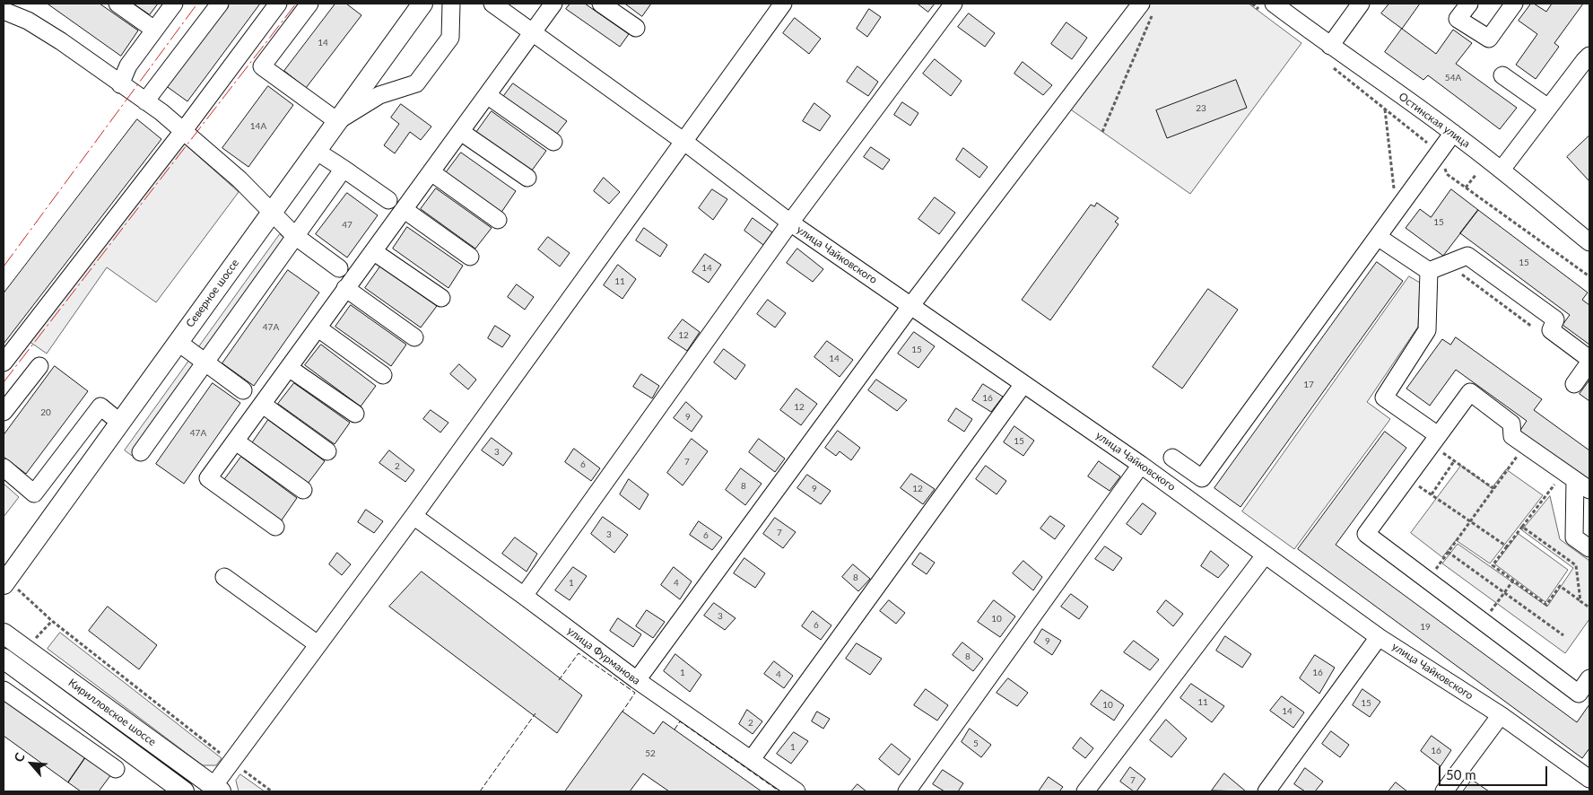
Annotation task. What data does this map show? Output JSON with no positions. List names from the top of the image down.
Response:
{
  "streets": {
    "main road": ["Северное шоссе", "Кирилловское шоссе"],
    "street": ["Остинская улица", "улица Чайковского", "улица Фурманова"]
  },
  "house_numbers": [
    "14",
    "54А",
    "23",
    "14А",
    "15",
    "47",
    "15",
    "14",
    "11",
    "47А",
    "12",
    "15",
    "14",
    "17",
    "16",
    "12",
    "20",
    "9",
    "47А",
    "15",
    "3",
    "7",
    "6",
    "2",
    "8",
    "9",
    "12",
    "7",
    "3",
    "6",
    "8",
    "1",
    "4",
    "3",
    "10",
    "6",
    "19",
    "9",
    "8",
    "1",
    "16",
    "4",
    "11",
    "15",
    "10",
    "14",
    "2",
    "5",
    "1",
    "16",
    "52",
    "7"
  ],
  "scale_bar": "50 m",
  "north": "top left"
}
